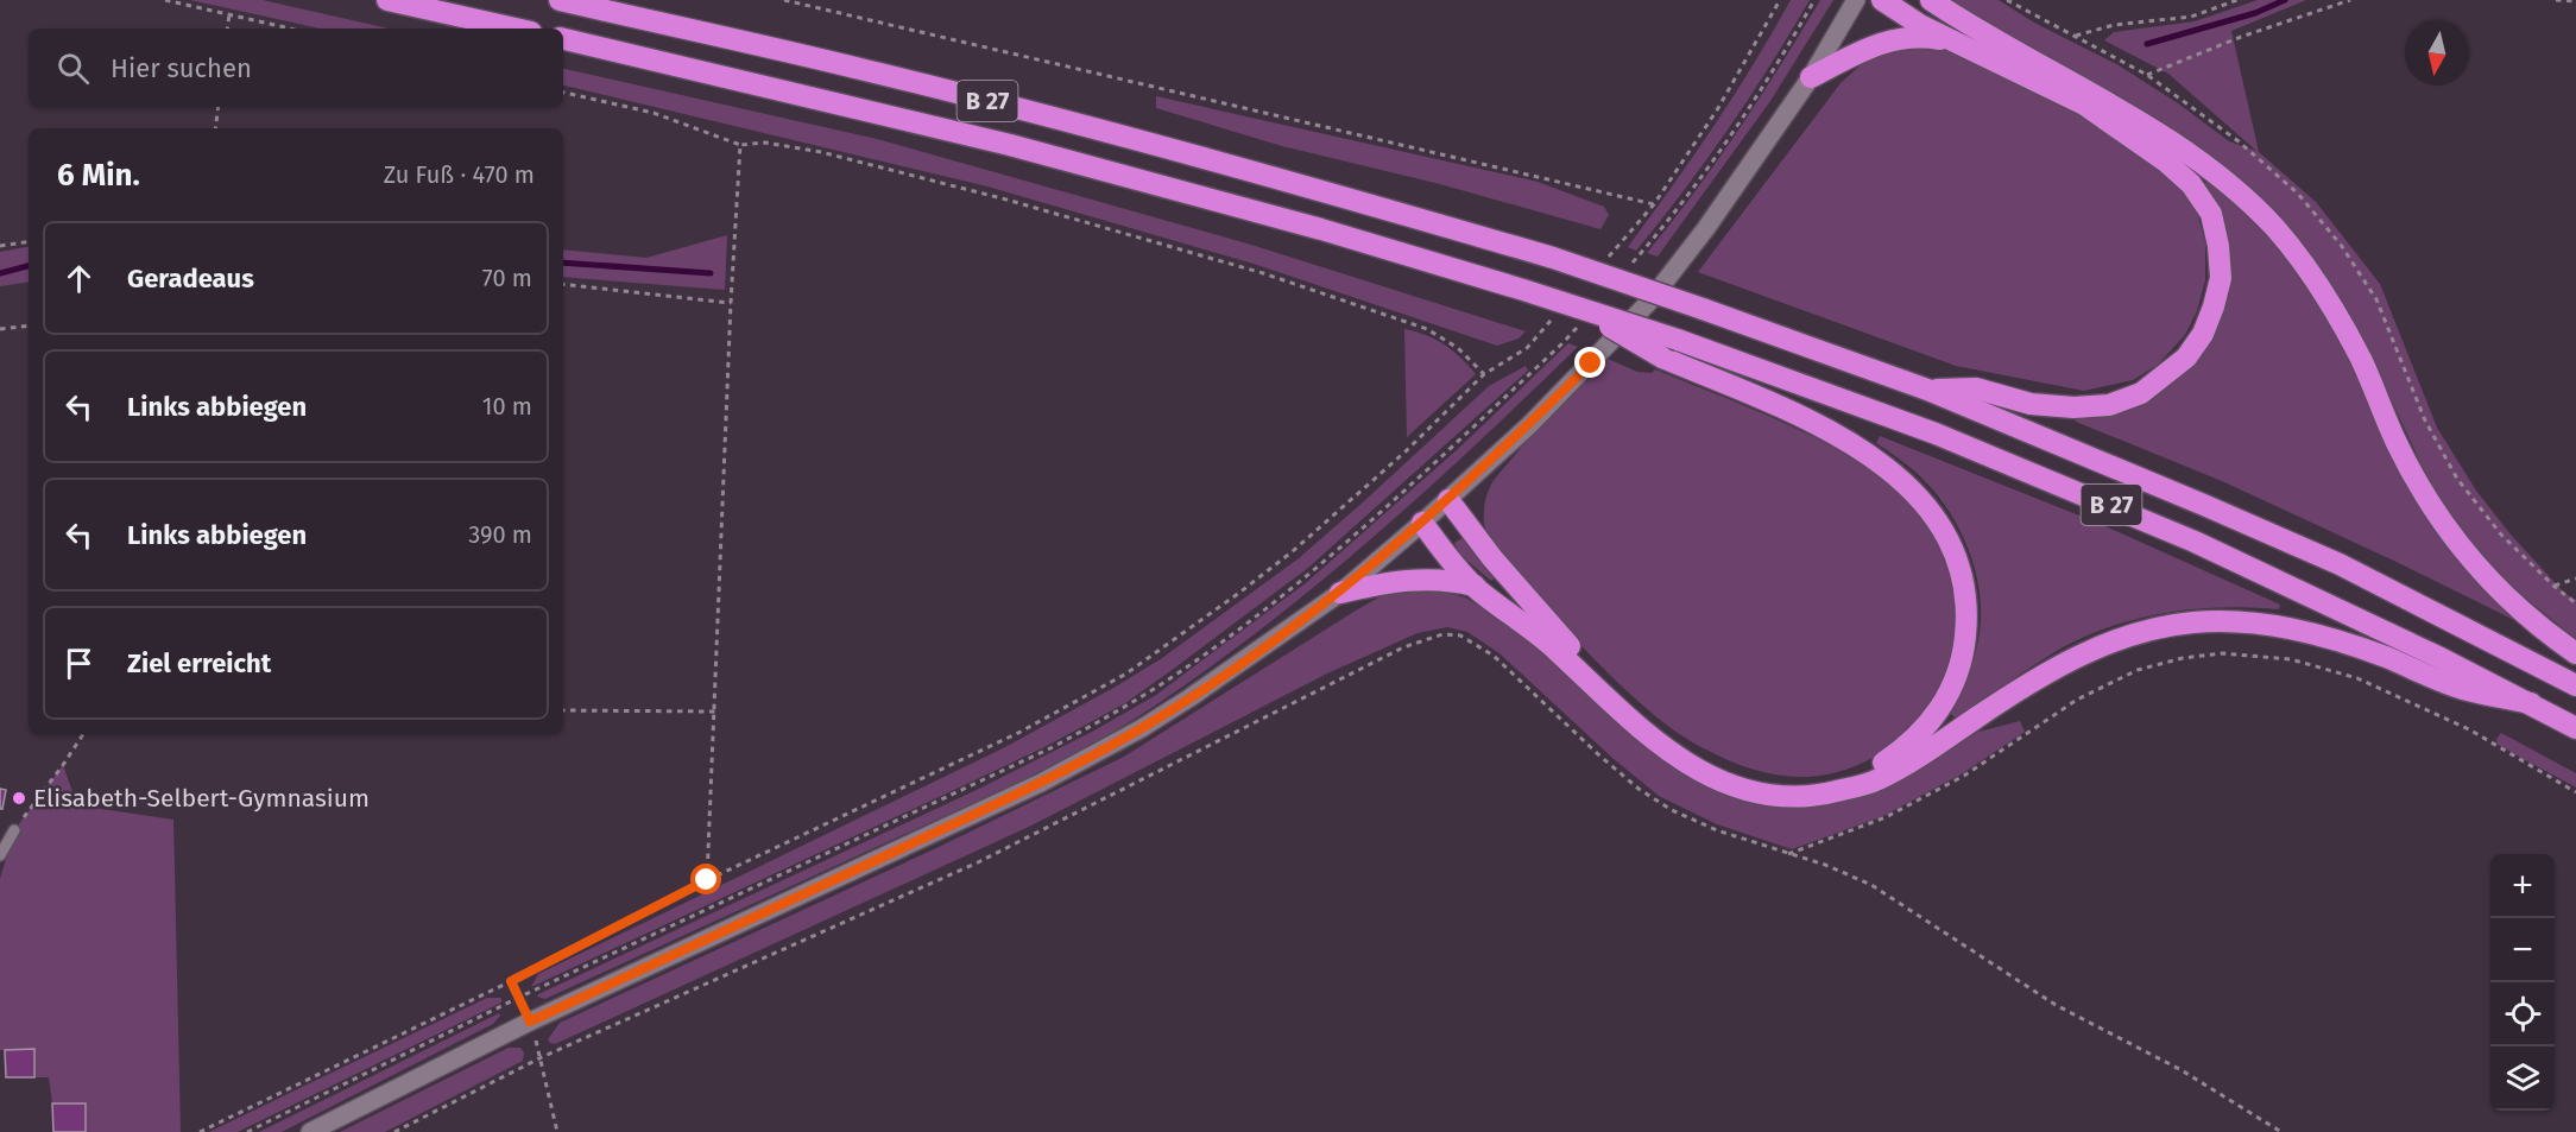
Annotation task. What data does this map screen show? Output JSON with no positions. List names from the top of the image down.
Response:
{
  "streets": {
    "highway": ["B 27"]
  },
  "places": ["Elisabeth-Selbert-Gymnasium"],
  "north": "bottom",
  "page": {
    "search": "Hier suchen",
    "heading": ["6 Min.", "Zu Fuß · 470 m"],
    "list": [
      ["Geradeaus", "70 m"],
      ["Links abbiegen", "10 m"],
      ["Links abbiegen", "390 m"],
      "Ziel erreicht"
    ],
    "map_buttons": ["+", "−"]
  }
}
